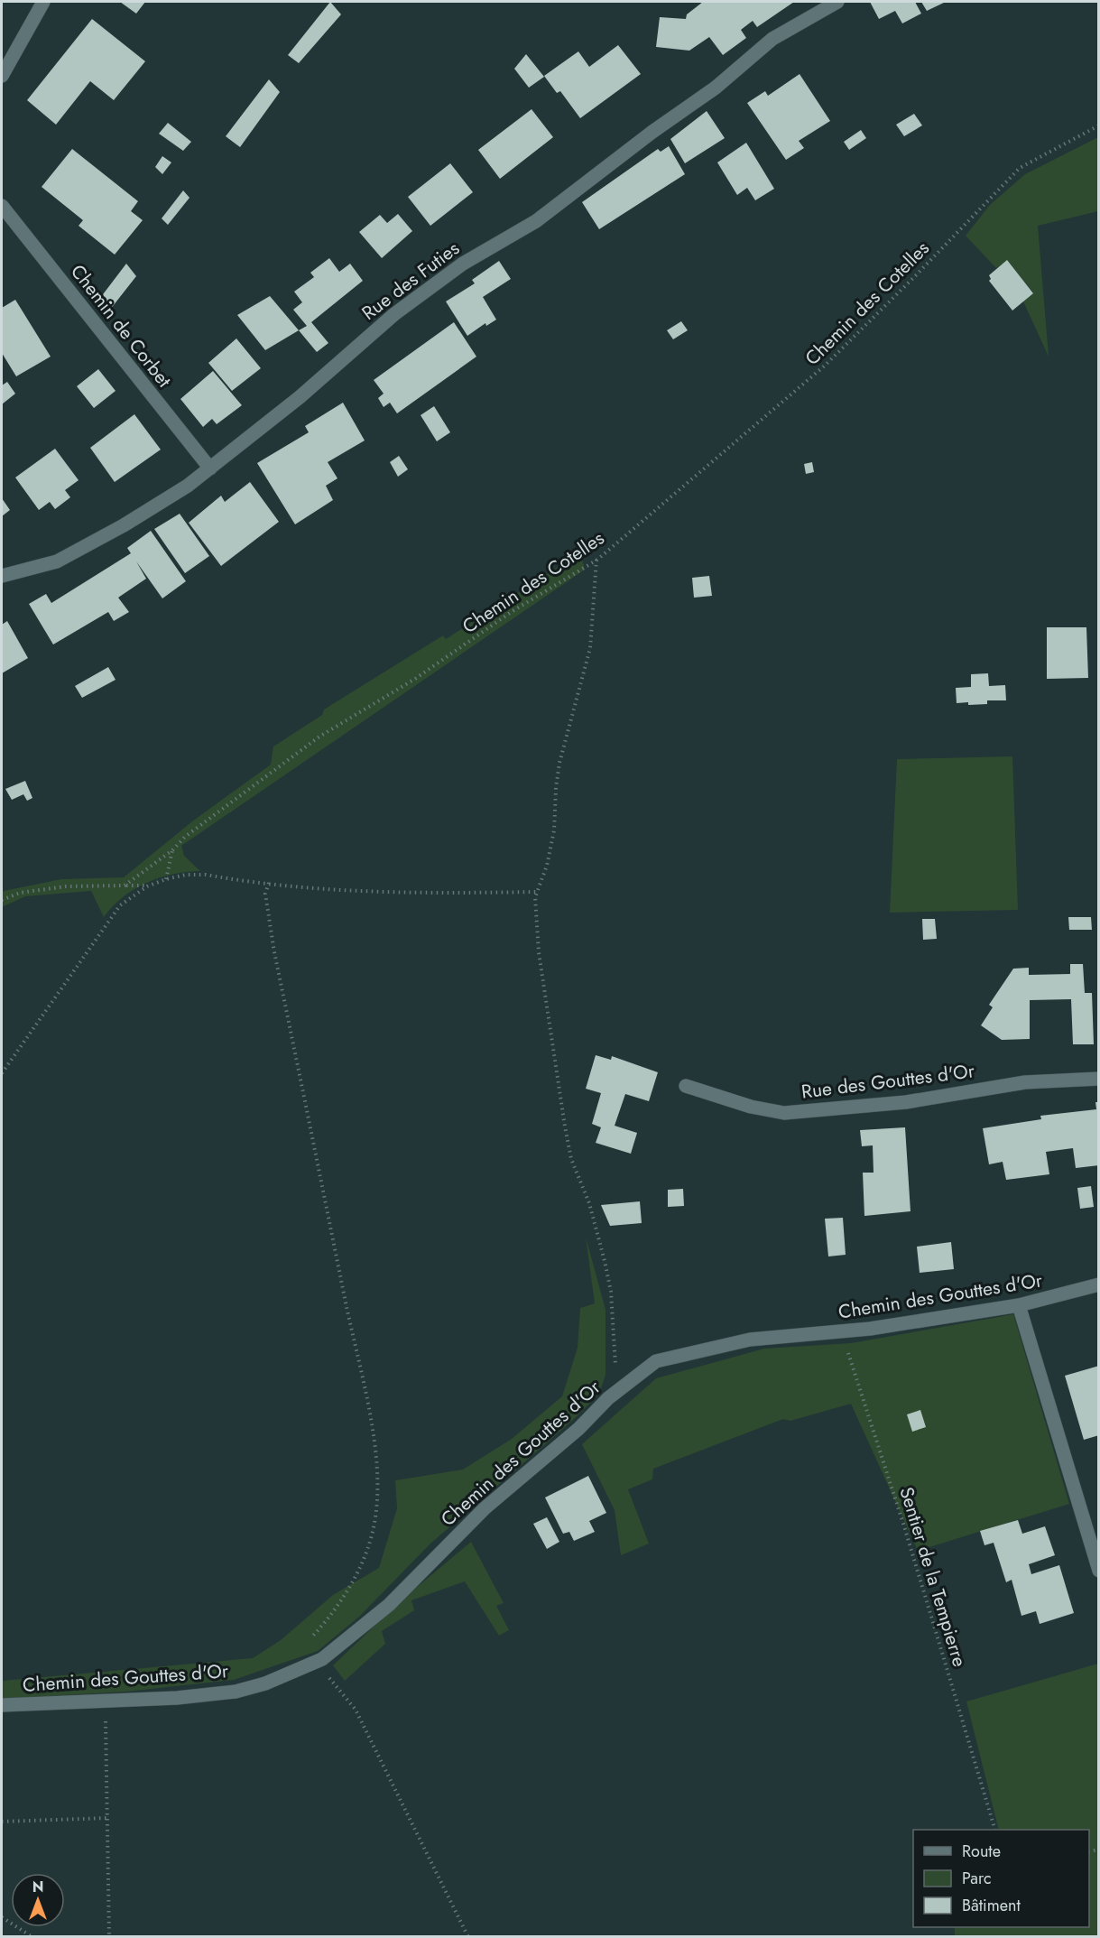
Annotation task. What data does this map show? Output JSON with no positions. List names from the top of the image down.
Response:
{
  "streets": {
    "street": [
      "Rue des Futies",
      "Chemin de Corbet",
      "Rue des Gouttes d'Or",
      "Chemin des Gouttes d'Or"
    ],
    "path": ["Chemin des Cotelles", "Sentier de la Tempierre"]
  },
  "crossings": [
    ["Rue des Futies", "Chemin de Corbet"],
    ["Chemin des Gouttes d'Or", "Sentier de la Tempierre"]
  ],
  "legend": ["Route", "Parc", "Bâtiment"],
  "north": "top"
}
